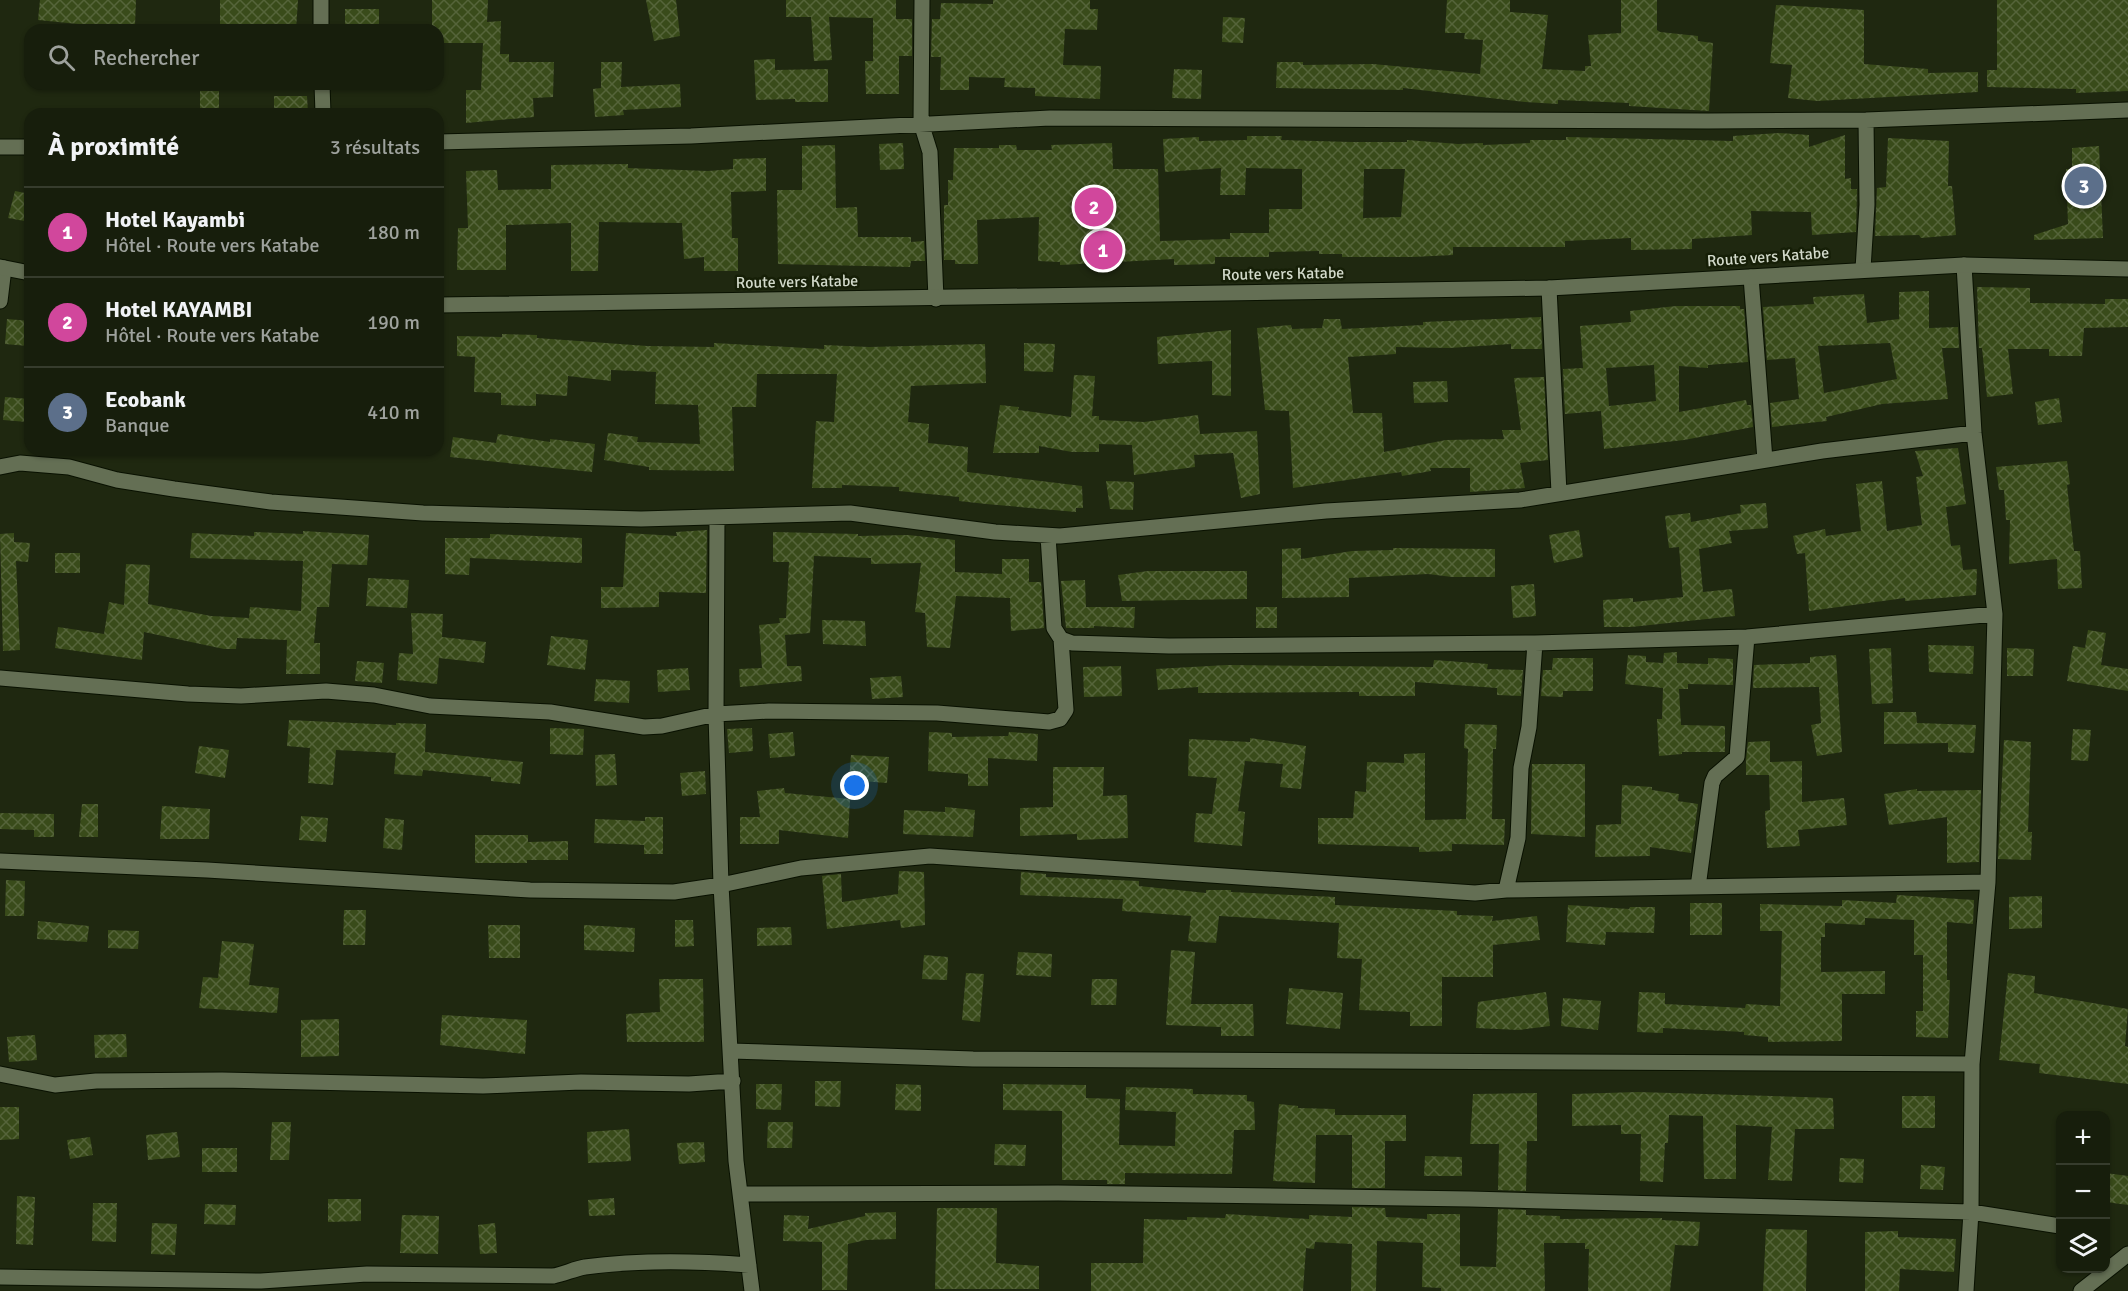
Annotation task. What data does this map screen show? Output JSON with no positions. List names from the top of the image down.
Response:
{
  "streets": {
    "street": ["Route vers Katabe"]
  },
  "page": {
    "search": "Rechercher",
    "heading": ["À proximité", "3 résultats"],
    "pins": ["3", "2", "1"],
    "list": [
      {
        "mark": "1",
        "name": "Hotel Kayambi",
        "note": "Hôtel · Route vers Katabe",
        "value": "180 m"
      },
      {
        "mark": "2",
        "name": "Hotel KAYAMBI",
        "note": "Hôtel · Route vers Katabe",
        "value": "190 m"
      },
      {
        "mark": "3",
        "name": "Ecobank",
        "note": "Banque",
        "value": "410 m"
      }
    ],
    "map_buttons": ["+", "−"]
  }
}
